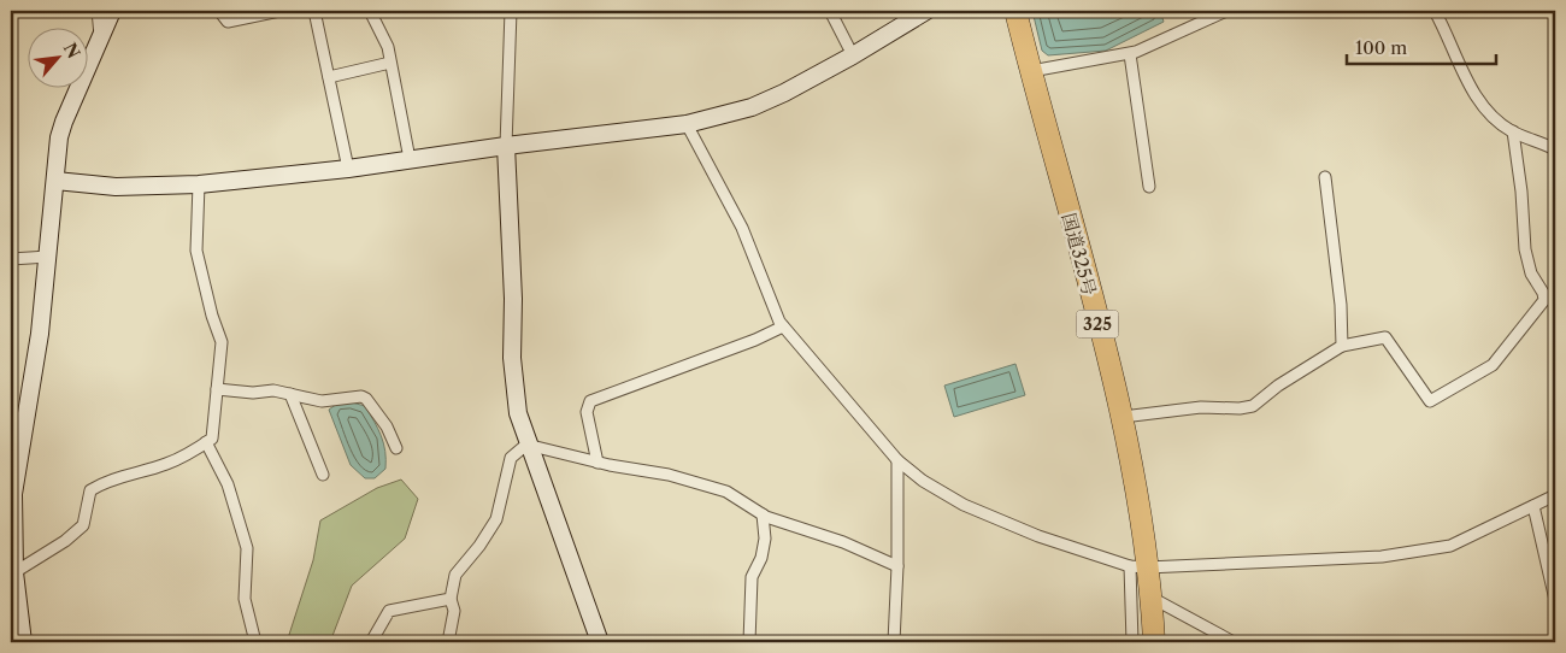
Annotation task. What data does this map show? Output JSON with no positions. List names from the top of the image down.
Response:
{
  "streets": {
    "highway": ["国道325号", "325"]
  },
  "scale_bar": "100 m",
  "north": "top right"
}
